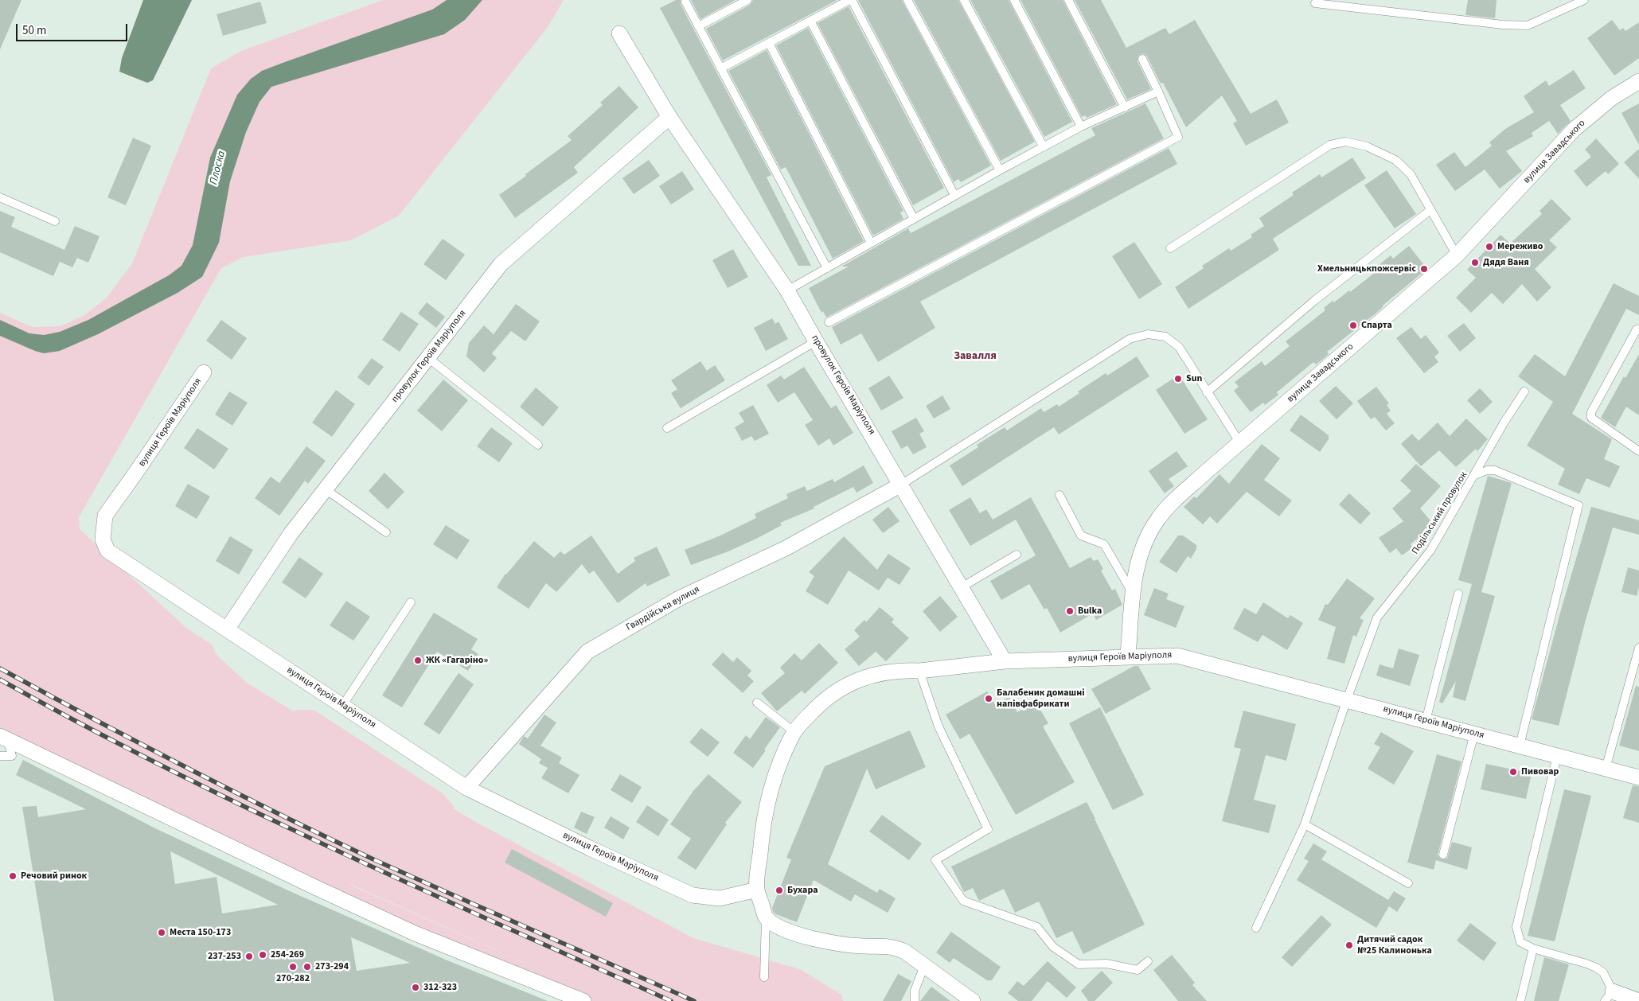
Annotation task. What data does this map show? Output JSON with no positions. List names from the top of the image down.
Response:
{
  "streets": {
    "street": [
      "вулиця Завадського",
      "провулок Героїв Маріуполя",
      "вулиця Героїв Маріуполя",
      "Гвардійська вулиця"
    ],
    "lane": ["Подільський провулок"]
  },
  "crossings": [
    ["вулиця Завадського", "вулиця Героїв Маріуполя"],
    ["провулок Героїв Маріуполя", "вулиця Героїв Маріуполя"],
    ["провулок Героїв Маріуполя", "Гвардійська вулиця"],
    ["вулиця Героїв Маріуполя", "Подільський провулок"],
    ["вулиця Героїв Маріуполя", "Гвардійська вулиця"]
  ],
  "districts": ["Завалля"],
  "water": ["Плоска"],
  "places": [
    "Мереживо",
    "Дядя Ваня",
    "Хмельницькпожсервіс",
    "Спарта",
    "Sun",
    "Bulka",
    "ЖК «Гагаріно»",
    "Балабеник домашні напівфабрикати",
    "Пивовар",
    "Речовий ринок",
    "Бухара",
    "Места 150-173",
    "Дитячий садок №25 Калинонька",
    "254-269",
    "237-253",
    "270-282",
    "273-294",
    "312-323"
  ],
  "scale_bar": "50 m"
}
